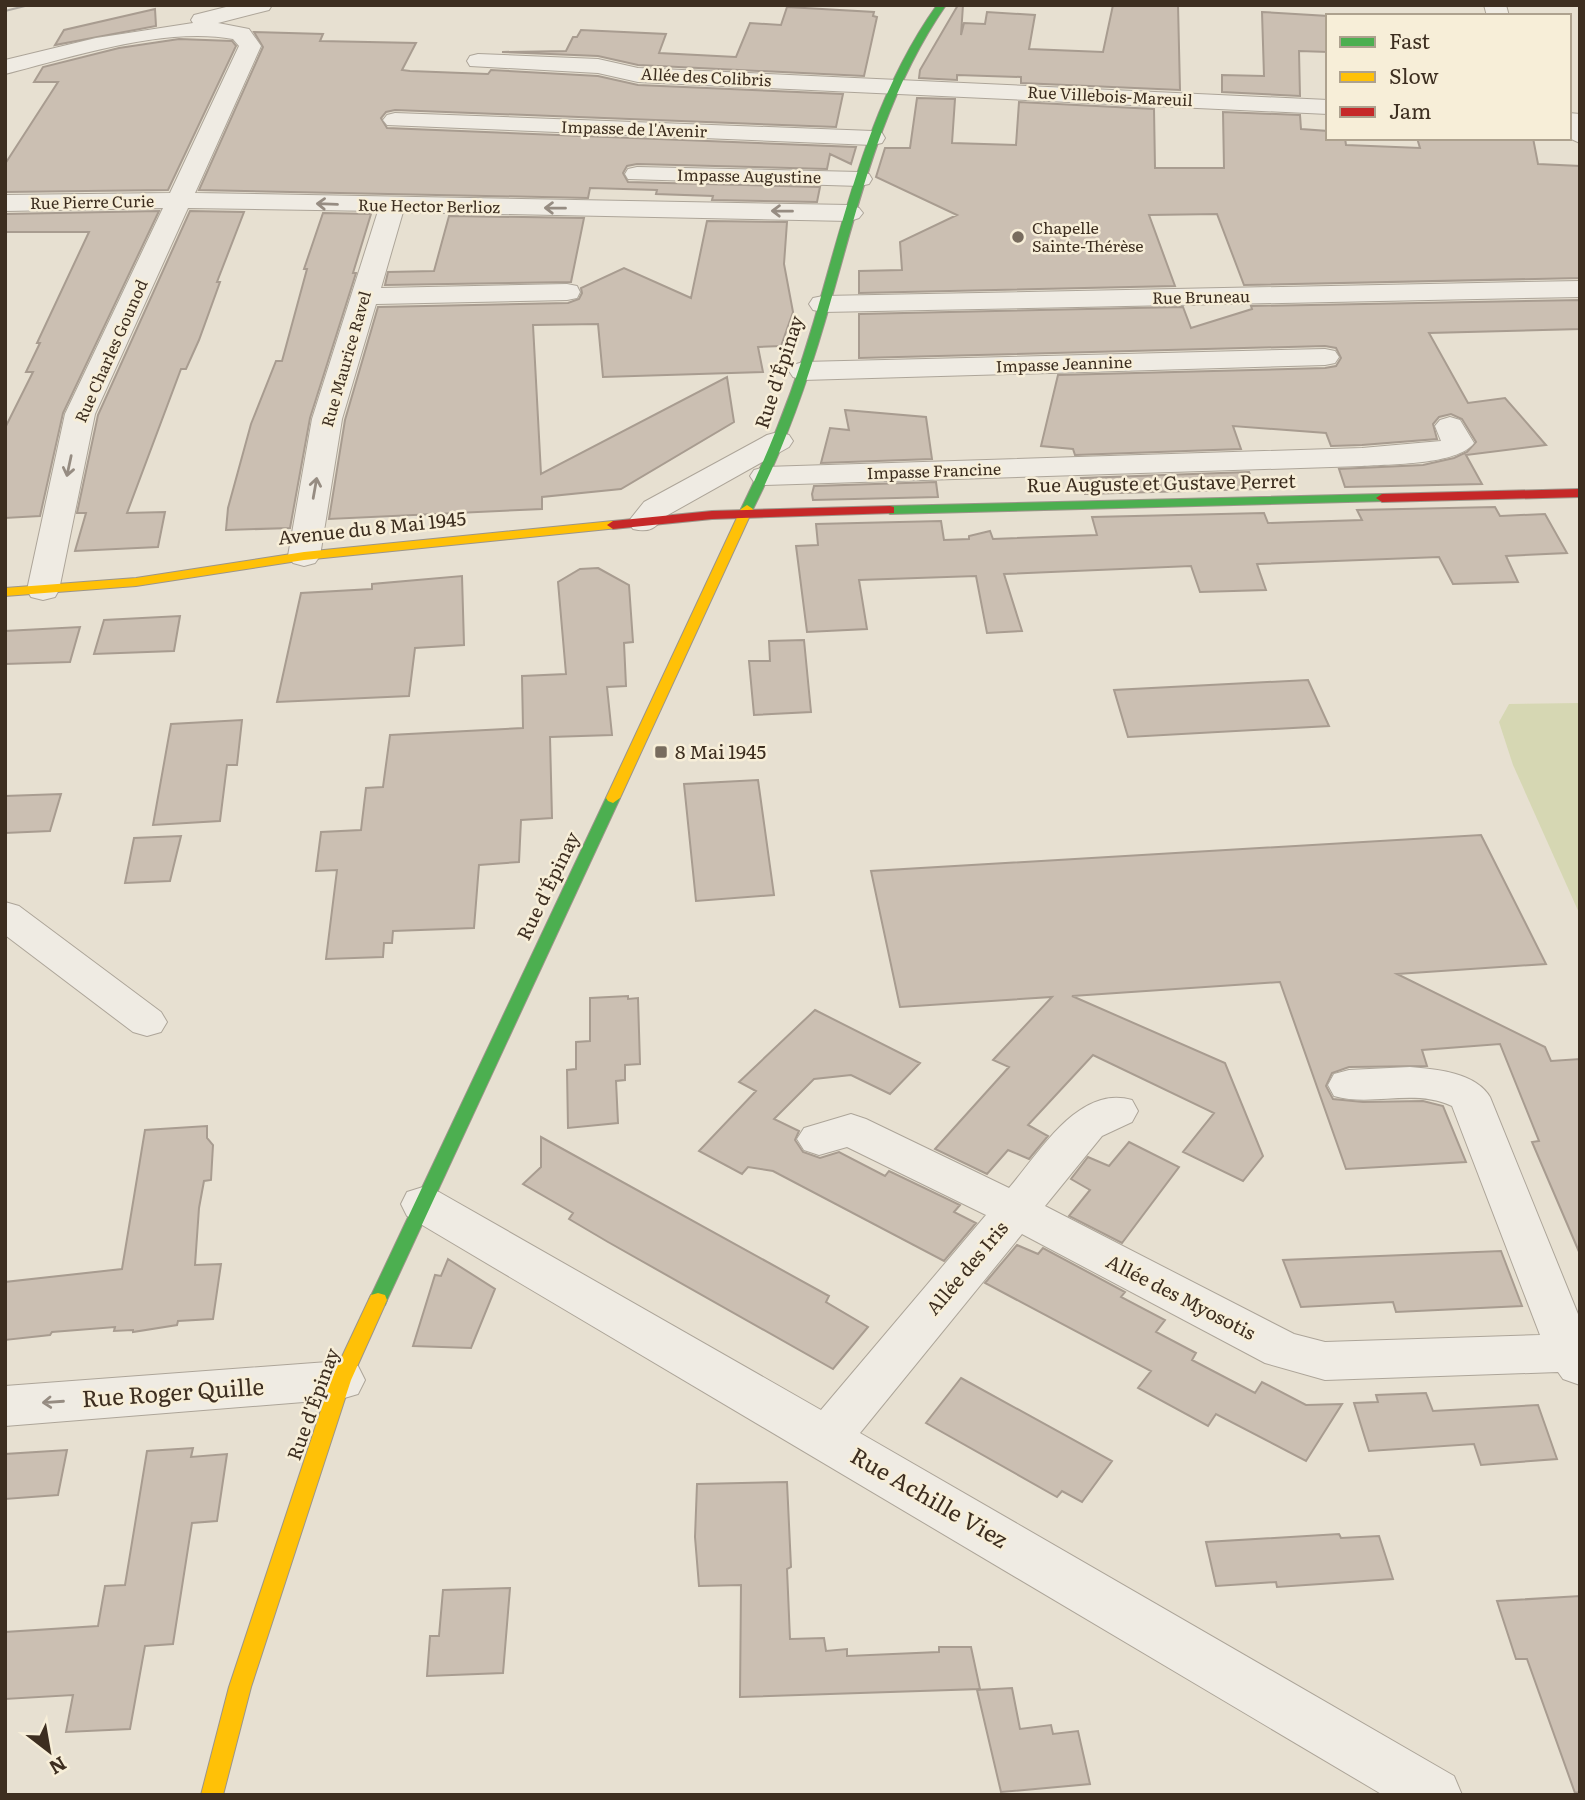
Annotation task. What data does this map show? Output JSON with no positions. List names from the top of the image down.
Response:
{
  "streets": {
    "main road": ["Rue d'Épinay", "Rue Auguste et Gustave Perret", "Avenue du 8 Mai 1945"],
    "street": [
      "Allée des Colibris",
      "Rue Villebois-Mareuil",
      "Impasse de l'Avenir",
      "Impasse Augustine",
      "Rue Pierre Curie",
      "Rue Hector Berlioz",
      "Rue Bruneau",
      "Rue Charles Gounod",
      "Rue Maurice Ravel",
      "Impasse Jeannine",
      "Impasse Francine",
      "Allée des Iris",
      "Allée des Myosotis",
      "Rue Roger Quille",
      "Rue Achille Viez"
    ]
  },
  "crossings": [
    ["Allée des Colibris", "Rue Villebois-Mareuil"],
    ["Allée des Colibris", "Rue d'Épinay"],
    ["Rue Villebois-Mareuil", "Rue d'Épinay"],
    ["Impasse de l'Avenir", "Rue d'Épinay"],
    ["Impasse Augustine", "Rue d'Épinay"],
    ["Rue Pierre Curie", "Rue Hector Berlioz"],
    ["Rue Pierre Curie", "Rue Charles Gounod"],
    ["Rue Hector Berlioz", "Rue Charles Gounod"],
    ["Rue Hector Berlioz", "Rue Maurice Ravel"],
    ["Rue Hector Berlioz", "Rue d'Épinay"],
    ["Rue Bruneau", "Rue d'Épinay"],
    ["Rue Charles Gounod", "Avenue du 8 Mai 1945"],
    ["Rue Maurice Ravel", "Avenue du 8 Mai 1945"],
    ["Impasse Jeannine", "Rue d'Épinay"],
    ["Rue d'Épinay", "Impasse Francine"],
    ["Rue d'Épinay", "Rue Auguste et Gustave Perret"],
    ["Rue d'Épinay", "Avenue du 8 Mai 1945"],
    ["Rue d'Épinay", "Rue Roger Quille"],
    ["Rue d'Épinay", "Rue Achille Viez"],
    ["Rue Auguste et Gustave Perret", "Avenue du 8 Mai 1945"],
    ["Allée des Iris", "Allée des Myosotis"],
    ["Allée des Iris", "Rue Achille Viez"]
  ],
  "one_way": ["Rue Charles Gounod", "Rue Maurice Ravel", "Rue Roger Quille"],
  "places": {
    "other": ["Chapelle Sainte-Thérèse"],
    "transit": ["8 Mai 1945"]
  },
  "legend": ["Fast", "Slow", "Jam"],
  "north": "bottom right"
}
